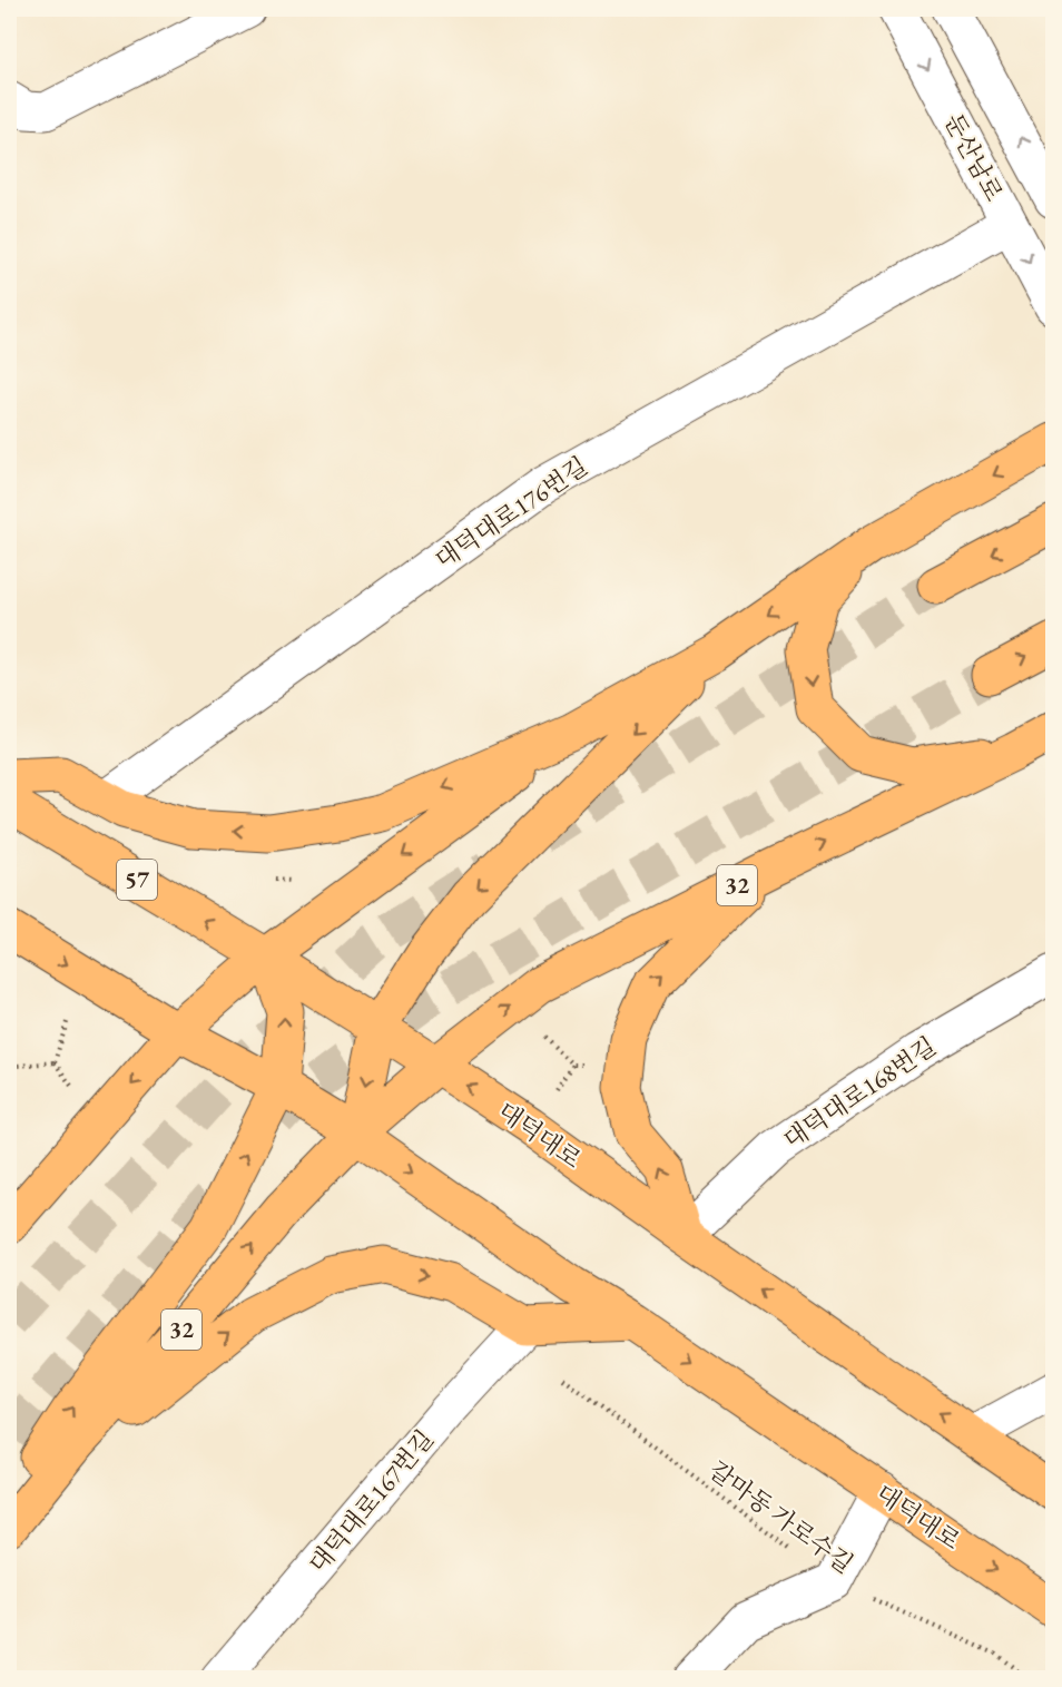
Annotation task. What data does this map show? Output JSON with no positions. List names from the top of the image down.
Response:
{
  "streets": {
    "main road": ["57", "32", "대덕대로"],
    "street": [
      "둔산남로",
      "대덕대로176번길",
      "대덕대로168번길",
      "대덕대로167번길"
    ],
    "path": ["갈마동 가로수길"]
  },
  "crossings": [
    ["둔산남로", "대덕대로176번길"],
    ["32", "대덕대로"],
    ["대덕대로168번길", "대덕대로"]
  ]
}
